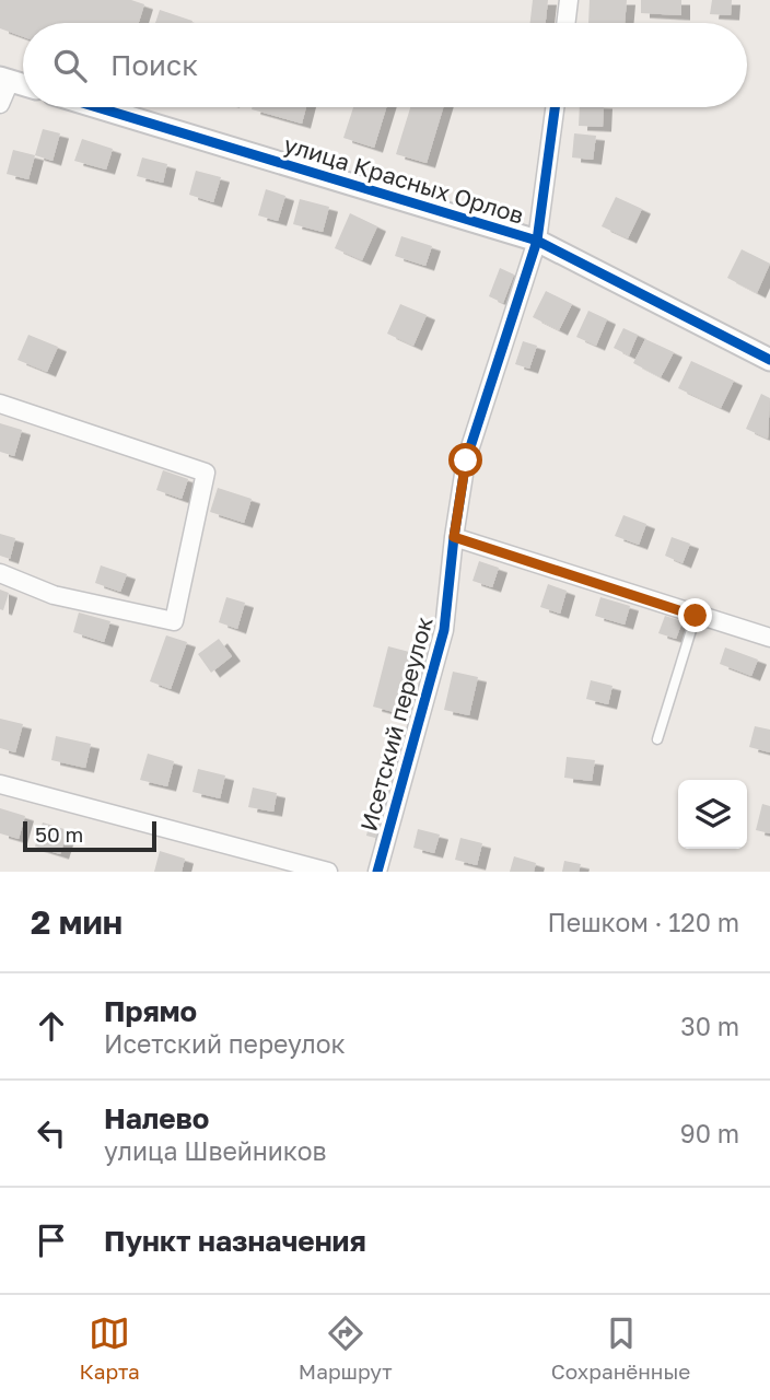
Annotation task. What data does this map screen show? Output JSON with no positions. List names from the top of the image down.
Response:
{
  "streets": {
    "street": ["улица Красных Орлов", "Исетский переулок"]
  },
  "crossings": [
    ["улица Красных Орлов", "Исетский переулок"]
  ],
  "scale_bar": "50 m",
  "page": {
    "search": "Поиск",
    "scale": "50 m",
    "heading": ["2 мин", "Пешком · 120 m"],
    "list": [
      ["Прямо", "Исетский переулок", "30 m"],
      ["Налево", "улица Швейников", "90 m"],
      "Пункт назначения"
    ],
    "nav": ["Карта", "Маршрут", "Сохранённые"]
  }
}
